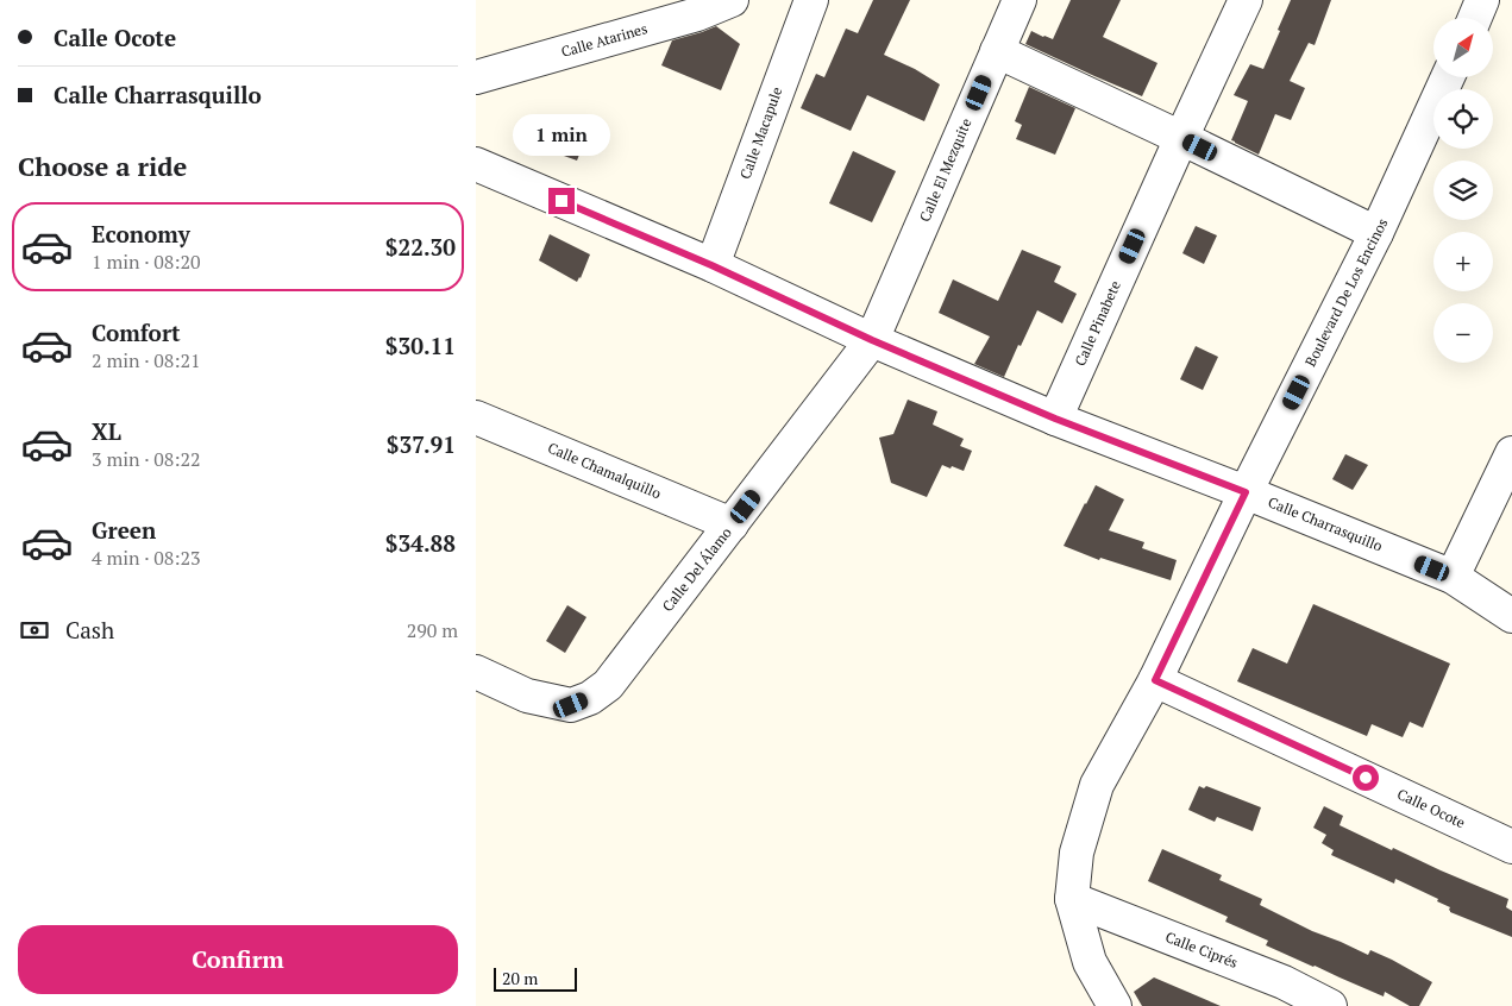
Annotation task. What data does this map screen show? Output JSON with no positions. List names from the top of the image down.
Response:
{
  "streets": {
    "street": [
      "Calle Atarines",
      "Calle Macapule",
      "Calle El Mezquite",
      "Boulevard De Los Encinos",
      "Calle Pinabete",
      "Calle Chamalquillo",
      "Calle Charrasquillo",
      "Calle Del Álamo",
      "Calle Ocote",
      "Calle Ciprés"
    ]
  },
  "crossings": [
    ["Calle Macapule", "Calle Charrasquillo"],
    ["Calle El Mezquite", "Calle Charrasquillo"],
    ["Calle El Mezquite", "Calle Del Álamo"],
    ["Boulevard De Los Encinos", "Calle Charrasquillo"],
    ["Boulevard De Los Encinos", "Calle Ocote"],
    ["Boulevard De Los Encinos", "Calle Ciprés"],
    ["Calle Pinabete", "Calle Charrasquillo"],
    ["Calle Chamalquillo", "Calle Del Álamo"],
    ["Calle Charrasquillo", "Calle Del Álamo"]
  ],
  "scale_bar": "20 m",
  "north": "top right",
  "page": {
    "banner": ["Calle Ocote", "Calle Charrasquillo"],
    "map_buttons": ["+", "−"],
    "bubble": "1 min",
    "heading": "Choose a ride",
    "list": [
      {
        "name": "Economy",
        "note": "1 min · 08:20",
        "value": "$22.30"
      },
      {
        "name": "Comfort",
        "note": "2 min · 08:21",
        "value": "$30.11"
      },
      {
        "name": "XL",
        "note": "3 min · 08:22",
        "value": "$37.91"
      },
      {
        "name": "Green",
        "note": "4 min · 08:23",
        "value": "$34.88"
      }
    ],
    "pay": ["Cash", "290 m"],
    "buttons": "Confirm",
    "scale": "20 m"
  }
}
